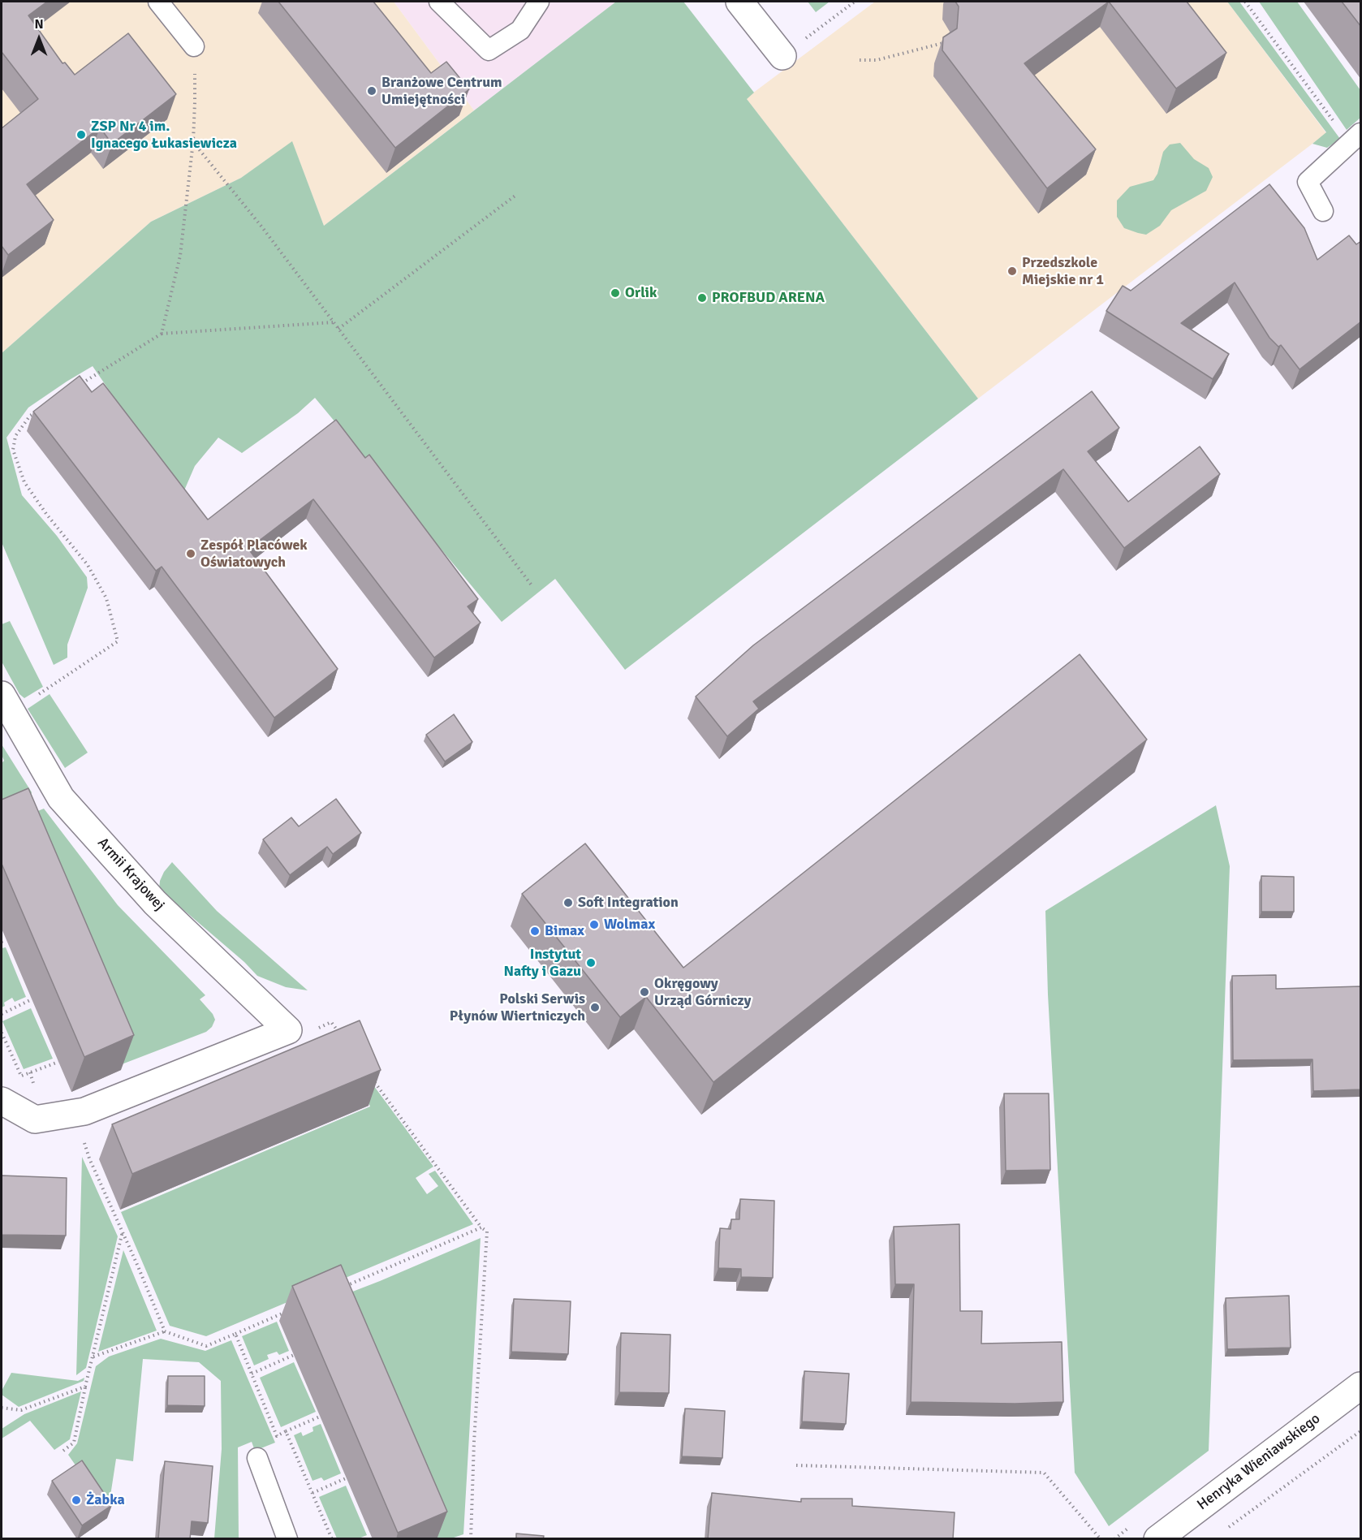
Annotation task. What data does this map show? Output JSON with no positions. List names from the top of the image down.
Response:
{
  "streets": {
    "street": ["Armii Krajowej", "Henryka Wieniawskiego"]
  },
  "places": [
    "Branżowe Centrum Umiejętności",
    "ZSP Nr 4 im. Ignacego Łukasiewicza",
    "Przedszkole Miejskie nr 1",
    "Orlik",
    "PROFBUD ARENA",
    "Zespół Placówek Oświatowych",
    "Soft Integration",
    "Wolmax",
    "Bimax",
    "Instytut Nafty i Gazu",
    "Okręgowy Urząd Górniczy",
    "Polski Serwis Płynów Wiertniczych",
    "Żabka"
  ],
  "north": "top"
}
